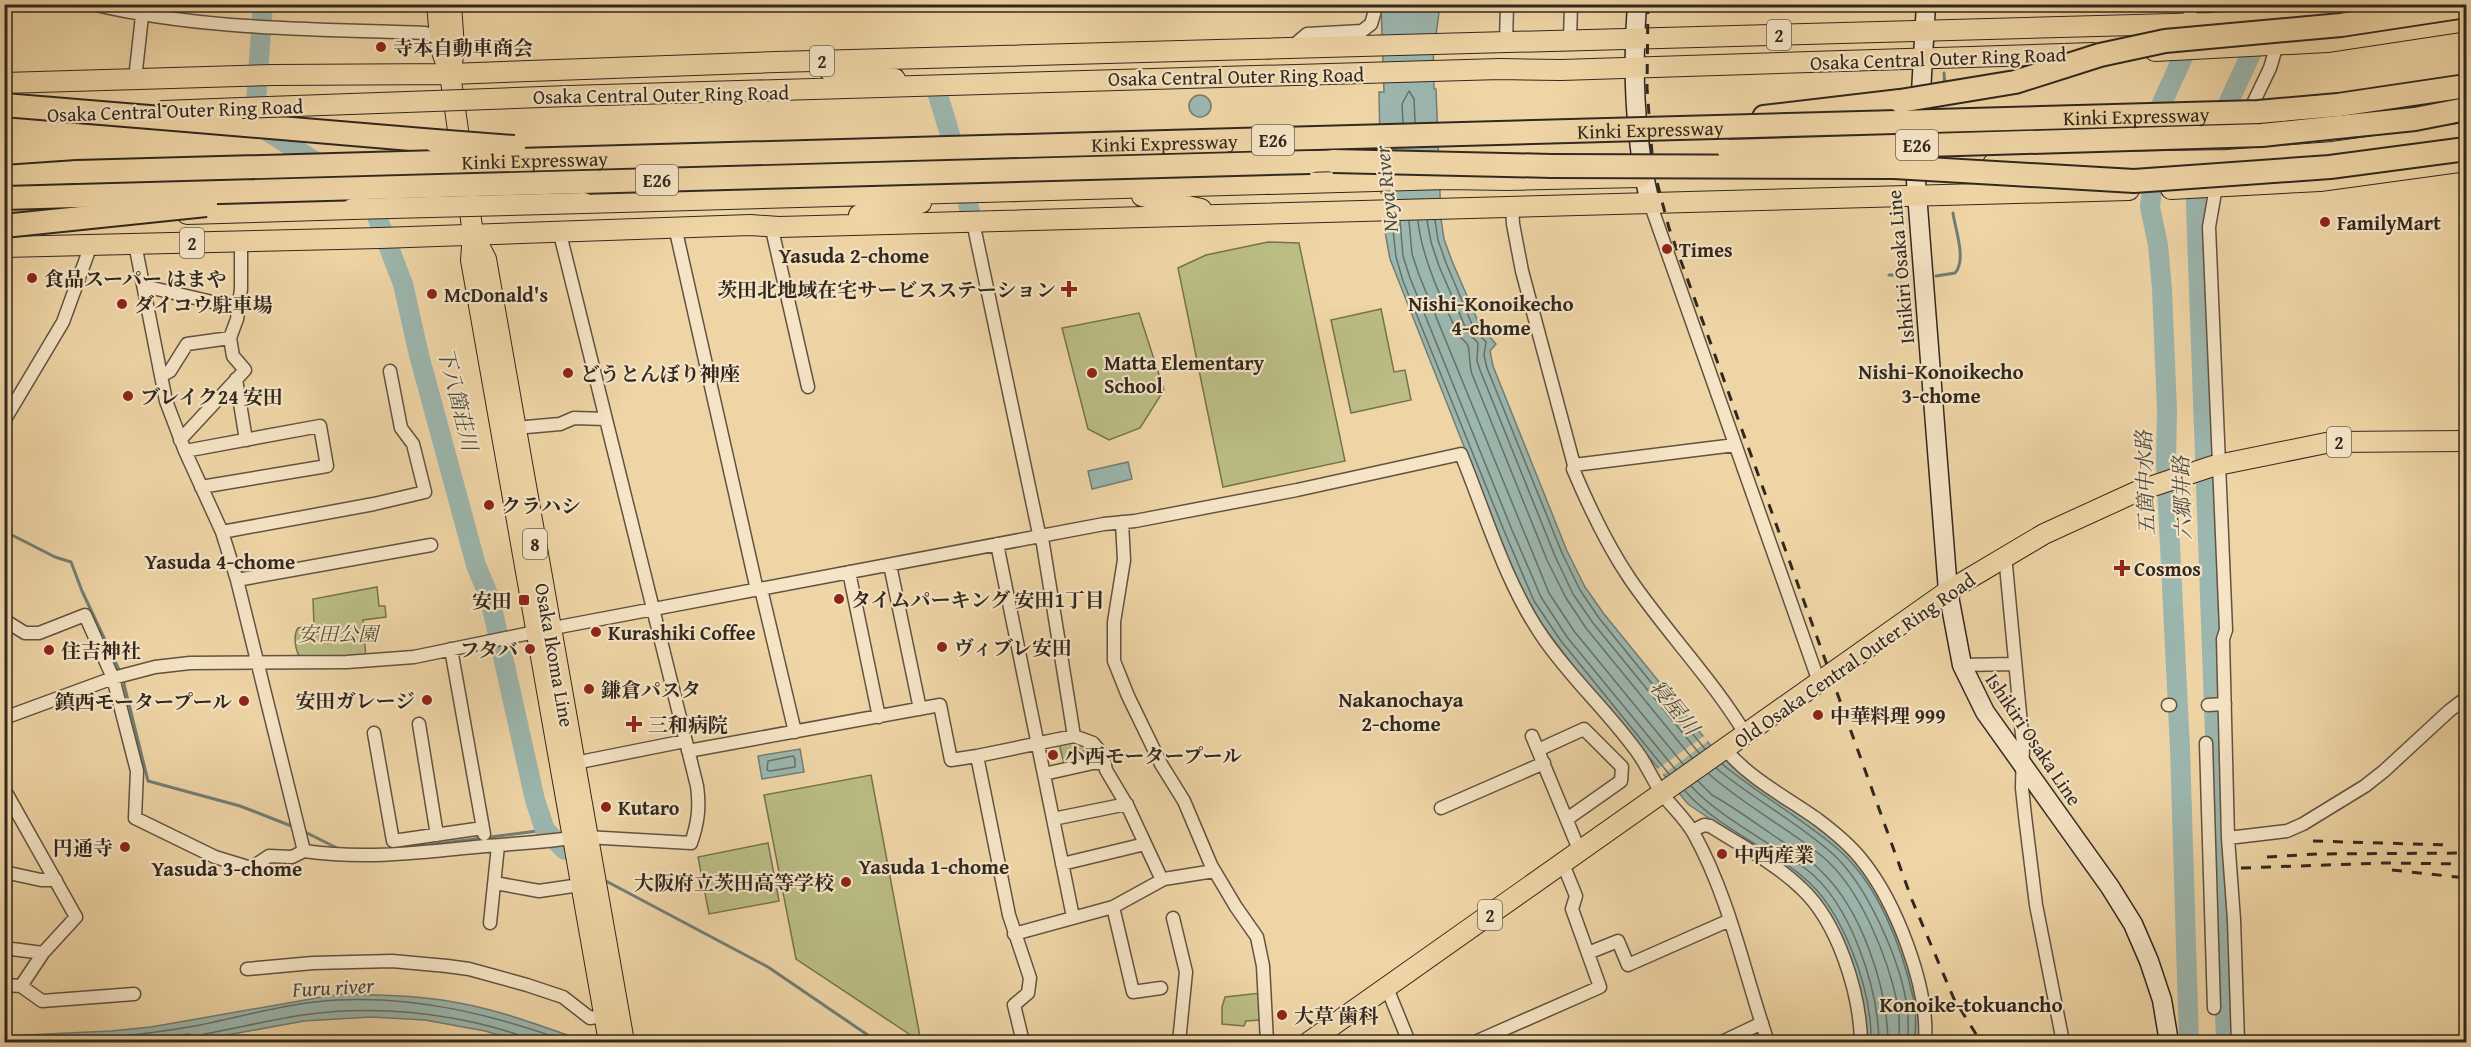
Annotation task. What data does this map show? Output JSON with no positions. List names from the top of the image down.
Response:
{
  "streets": {
    "highway": ["Kinki Expressway", "E26"],
    "main road": [
      "2",
      "Osaka Central Outer Ring Road",
      "Ishikiri Osaka Line",
      "8",
      "Osaka Ikoma Line",
      "Old Osaka Central Outer Ring Road"
    ]
  },
  "crossings": [
    ["2", "Ishikiri Osaka Line"],
    ["2", "Osaka Ikoma Line"],
    ["Osaka Central Outer Ring Road", "Ishikiri Osaka Line"],
    ["Ishikiri Osaka Line", "Old Osaka Central Outer Ring Road"]
  ],
  "districts": [
    "Yasuda 2-chome",
    "Nishi-Konoikecho 4-chome",
    "Nishi-Konoikecho 3-chome",
    "Yasuda 4-chome",
    "Nakanochaya 2-chome",
    "Yasuda 1-chome",
    "Yasuda 3-chome",
    "Konoike-tokuancho"
  ],
  "water": [
    "Neya River",
    "下八箇荘川",
    "五箇中水路",
    "六郷井路",
    "寝屋川",
    "Furu river"
  ],
  "parks": ["安田公園"],
  "places": {
    "other": [
      "寺本自動車商会",
      "FamilyMart",
      "Times",
      "食品スーパー はまや",
      "McDonald's",
      "ダイコウ駐車場",
      "どうとんぼり神座",
      "Matta Elementary School",
      "ブレイク24 安田",
      "クラハシ",
      "タイムパーキング 安田1丁目",
      "Kurashiki Coffee",
      "ヴィブレ安田",
      "フタバ",
      "住吉神社",
      "鎌倉パスタ",
      "安田ガレージ",
      "鎮西モータープール",
      "中華料理 999",
      "小西モータープール",
      "Kutaro",
      "円通寺",
      "中西産業",
      "大阪府立茨田高等学校",
      "大草 歯科"
    ],
    "health": ["茨田北地域在宅サービスステーション", "Cosmos", "三和病院"],
    "transit": ["安田"]
  }
}
